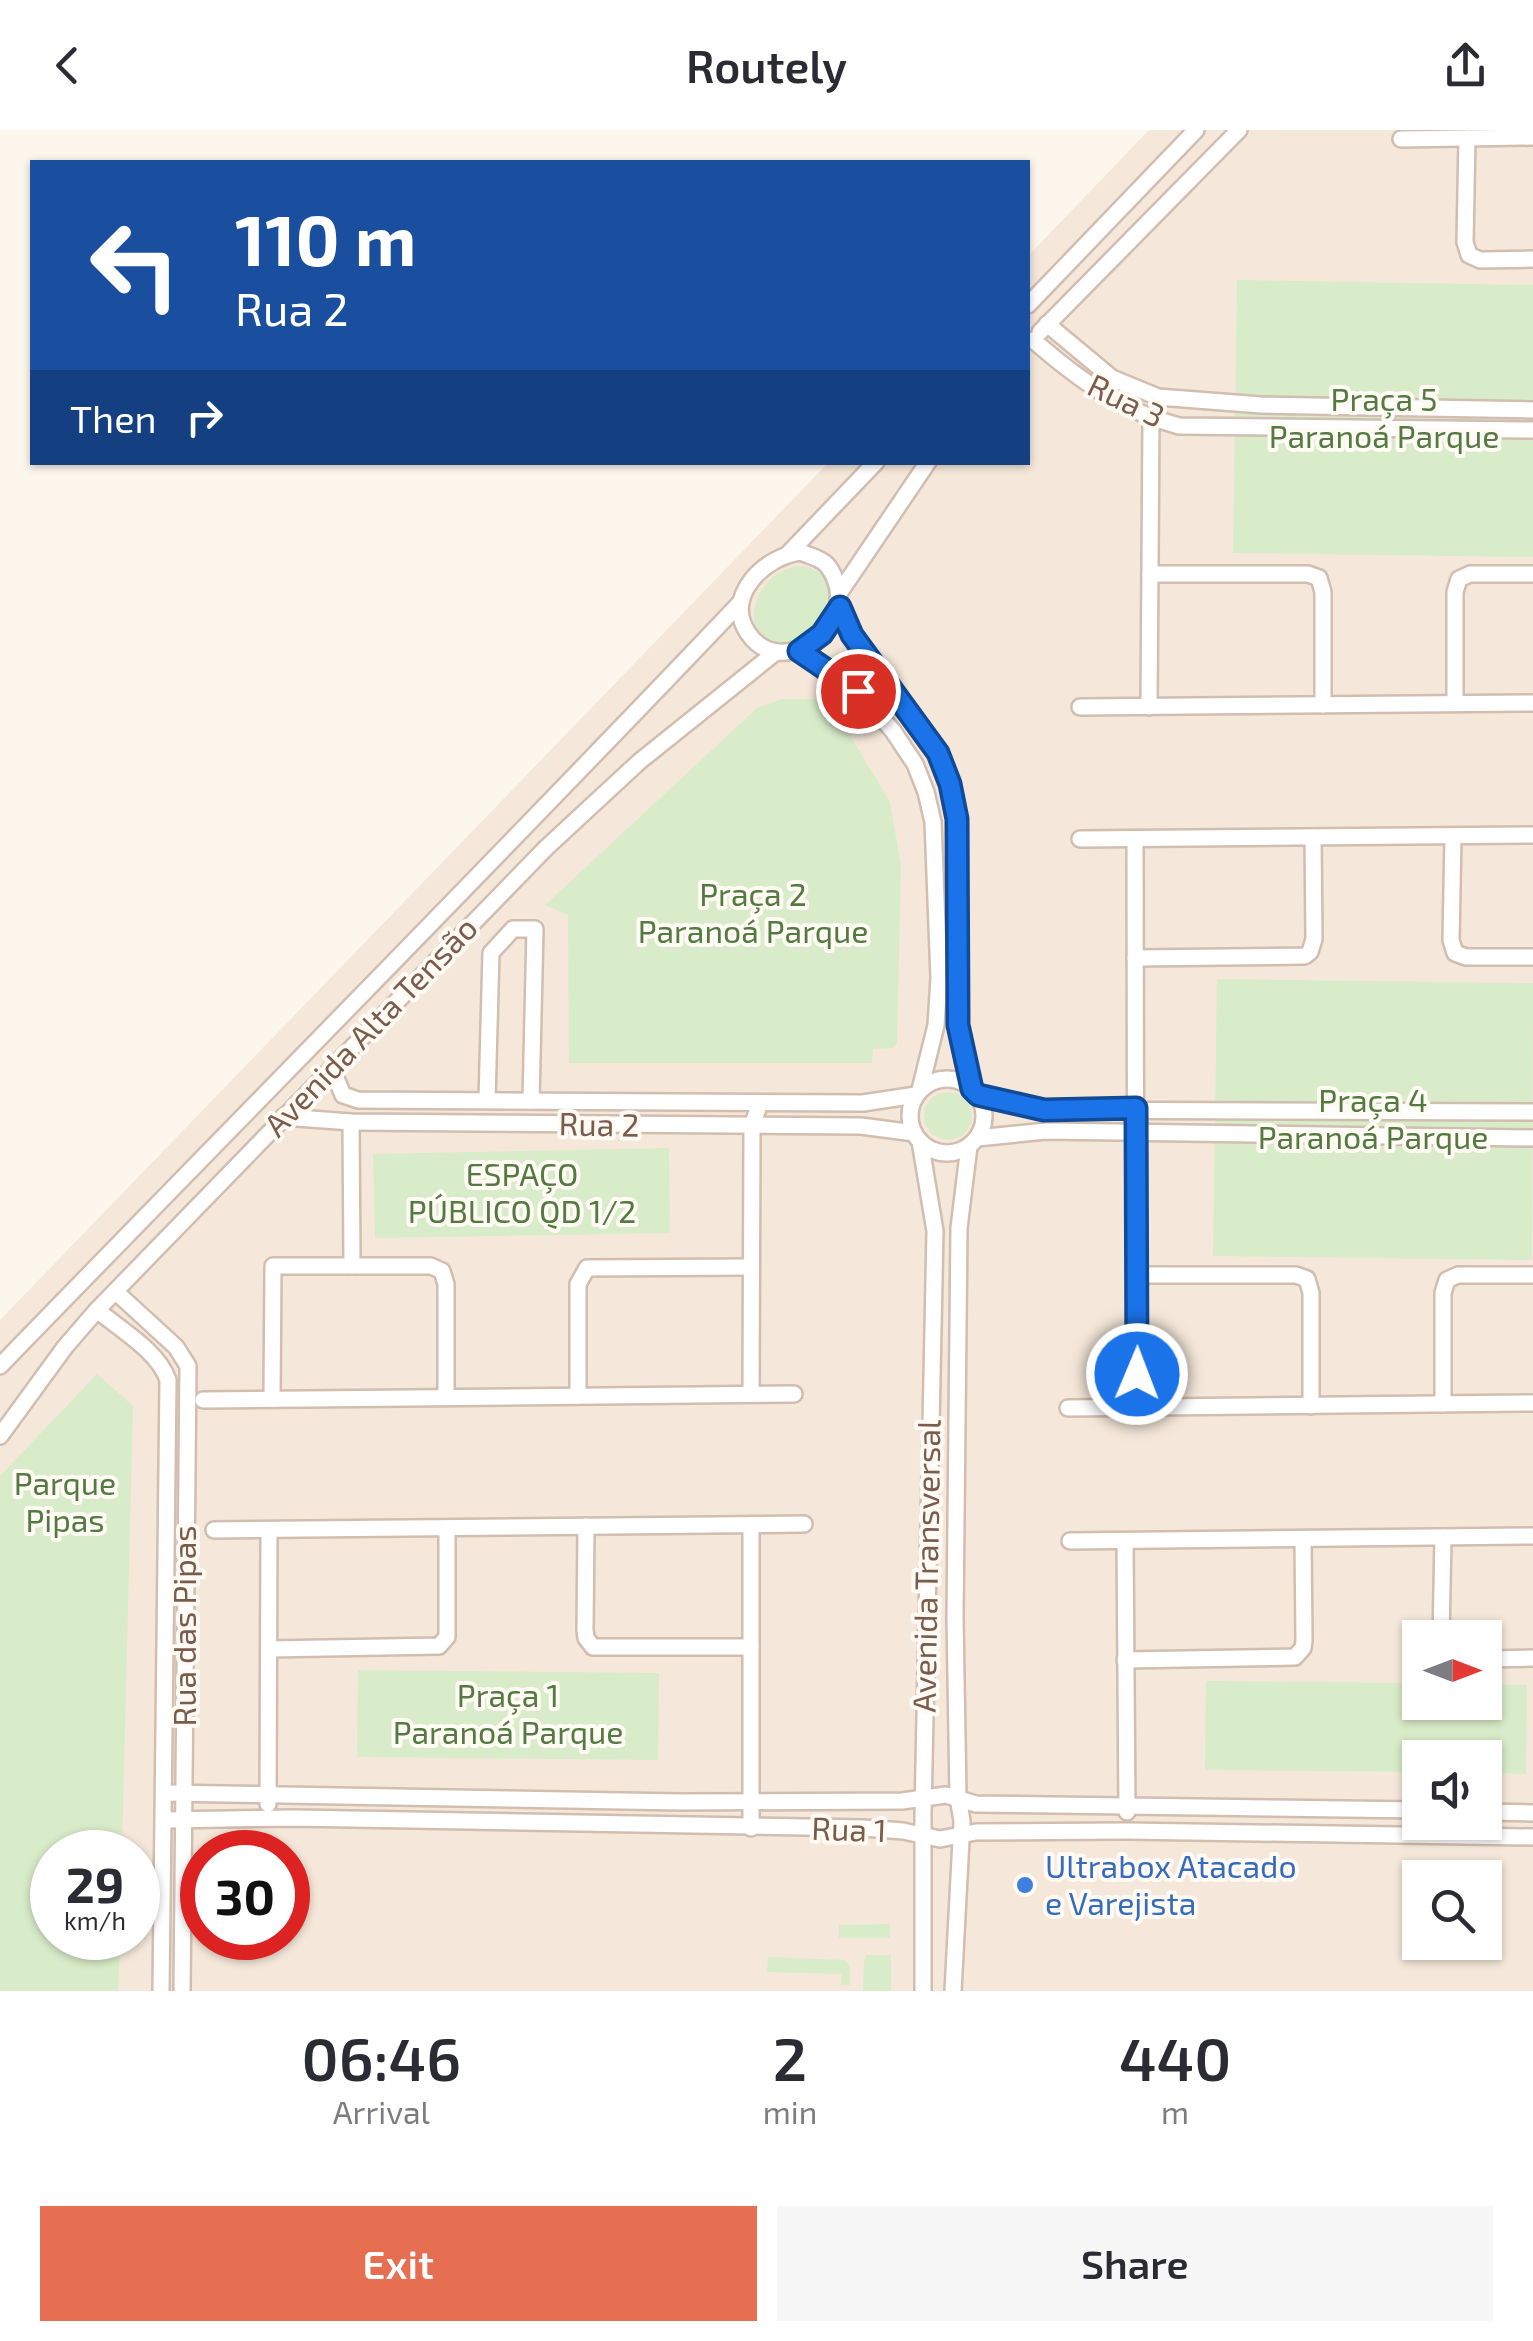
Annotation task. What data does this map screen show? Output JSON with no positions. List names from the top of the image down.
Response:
{
  "streets": {
    "street": [
      "Rua 3",
      "Avenida Alta Tensão",
      "Rua 2",
      "Avenida Transversal",
      "Rua das Pipas",
      "Rua 1"
    ]
  },
  "crossings": [
    ["Avenida Alta Tensão", "Rua 2"],
    ["Avenida Alta Tensão", "Avenida Transversal"],
    ["Avenida Alta Tensão", "Rua das Pipas"],
    ["Rua 2", "Avenida Transversal"],
    ["Avenida Transversal", "Rua 1"],
    ["Rua das Pipas", "Rua 1"]
  ],
  "parks": [
    "Praça 5 Paranoá Parque",
    "Praça 2 Paranoá Parque",
    "Praça 4 Paranoá Parque",
    "ESPAÇO PÚBLICO QD 1/2",
    "Parque Pipas",
    "Praça 1 Paranoá Parque"
  ],
  "places": ["Ultrabox Atacado e Varejista"],
  "north": "right",
  "page": {
    "header": "Routely",
    "turn": ["110 m", "Rua 2"],
    "then": "Then",
    "speed": "29 km/h",
    "limit": "30",
    "eta": [
      "06:46",
      "Arrival",
      "2",
      "min",
      "440",
      "m"
    ],
    "buttons": ["Exit", "Share"]
  }
}
